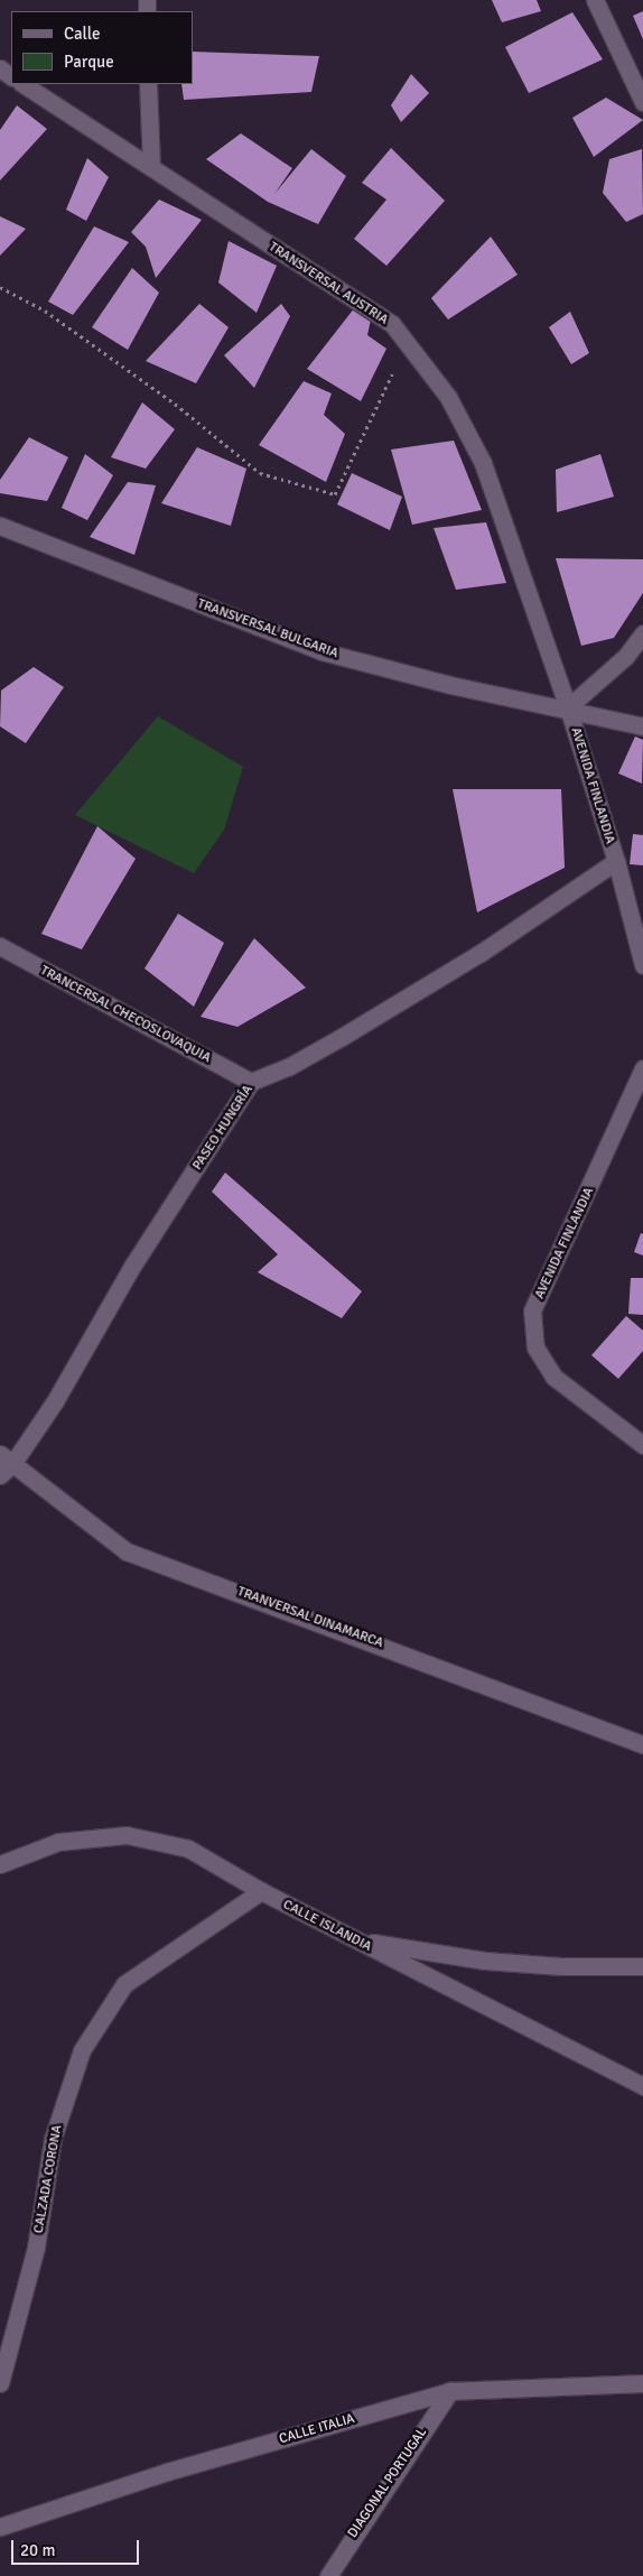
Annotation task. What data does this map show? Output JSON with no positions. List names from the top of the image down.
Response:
{
  "streets": {
    "street": [
      "TRANSVERSAL AUSTRIA",
      "TRANSVERSAL BULGARIA",
      "AVENIDA FINLANDIA",
      "TRANCERSAL CHECOSLOVAQUIA",
      "PASEO HUNGRÍA",
      "TRANVERSAL DINAMARCA",
      "CALLE ISLANDIA",
      "CALZADA CORONA",
      "CALLE ITALIA",
      "DIAGONAL PORTUGAL"
    ]
  },
  "crossings": [
    ["TRANSVERSAL AUSTRIA", "TRANSVERSAL BULGARIA"],
    ["TRANSVERSAL AUSTRIA", "AVENIDA FINLANDIA"],
    ["TRANSVERSAL BULGARIA", "AVENIDA FINLANDIA"],
    ["AVENIDA FINLANDIA", "PASEO HUNGRÍA"],
    ["TRANCERSAL CHECOSLOVAQUIA", "PASEO HUNGRÍA"],
    ["PASEO HUNGRÍA", "TRANVERSAL DINAMARCA"],
    ["CALLE ISLANDIA", "CALZADA CORONA"],
    ["CALLE ITALIA", "DIAGONAL PORTUGAL"]
  ],
  "legend": ["Calle", "Parque"],
  "scale_bar": "20 m"
}
